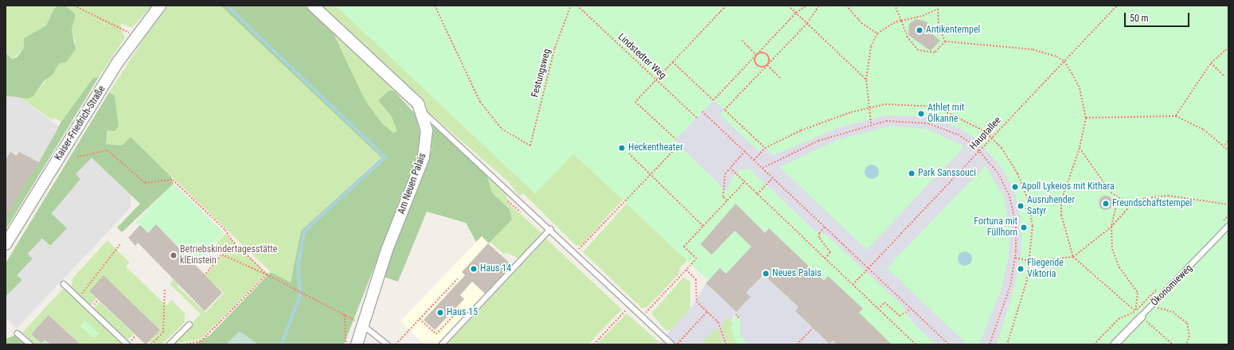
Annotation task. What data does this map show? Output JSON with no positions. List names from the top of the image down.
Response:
{
  "streets": {
    "street": ["Kaiser-Friedrich-Straße", "Am Neuen Palais", "Ökonomieweg"],
    "path": ["Lindstedter Weg", "Festungsweg", "Hauptallee"]
  },
  "places": [
    "Antikentempel",
    "Athlet mit Ölkanne",
    "Heckentheater",
    "Park Sanssouci",
    "Apoll Lykeios mit Kithara",
    "Freundschaftstempel",
    "Ausruhender Satyr",
    "Fortuna mit Füllhorn",
    "Betriebskindertagesstätte klEinstein",
    "Haus 14",
    "Fliegende Viktoria",
    "Neues Palais",
    "Haus 15"
  ],
  "scale_bar": "50 m"
}
